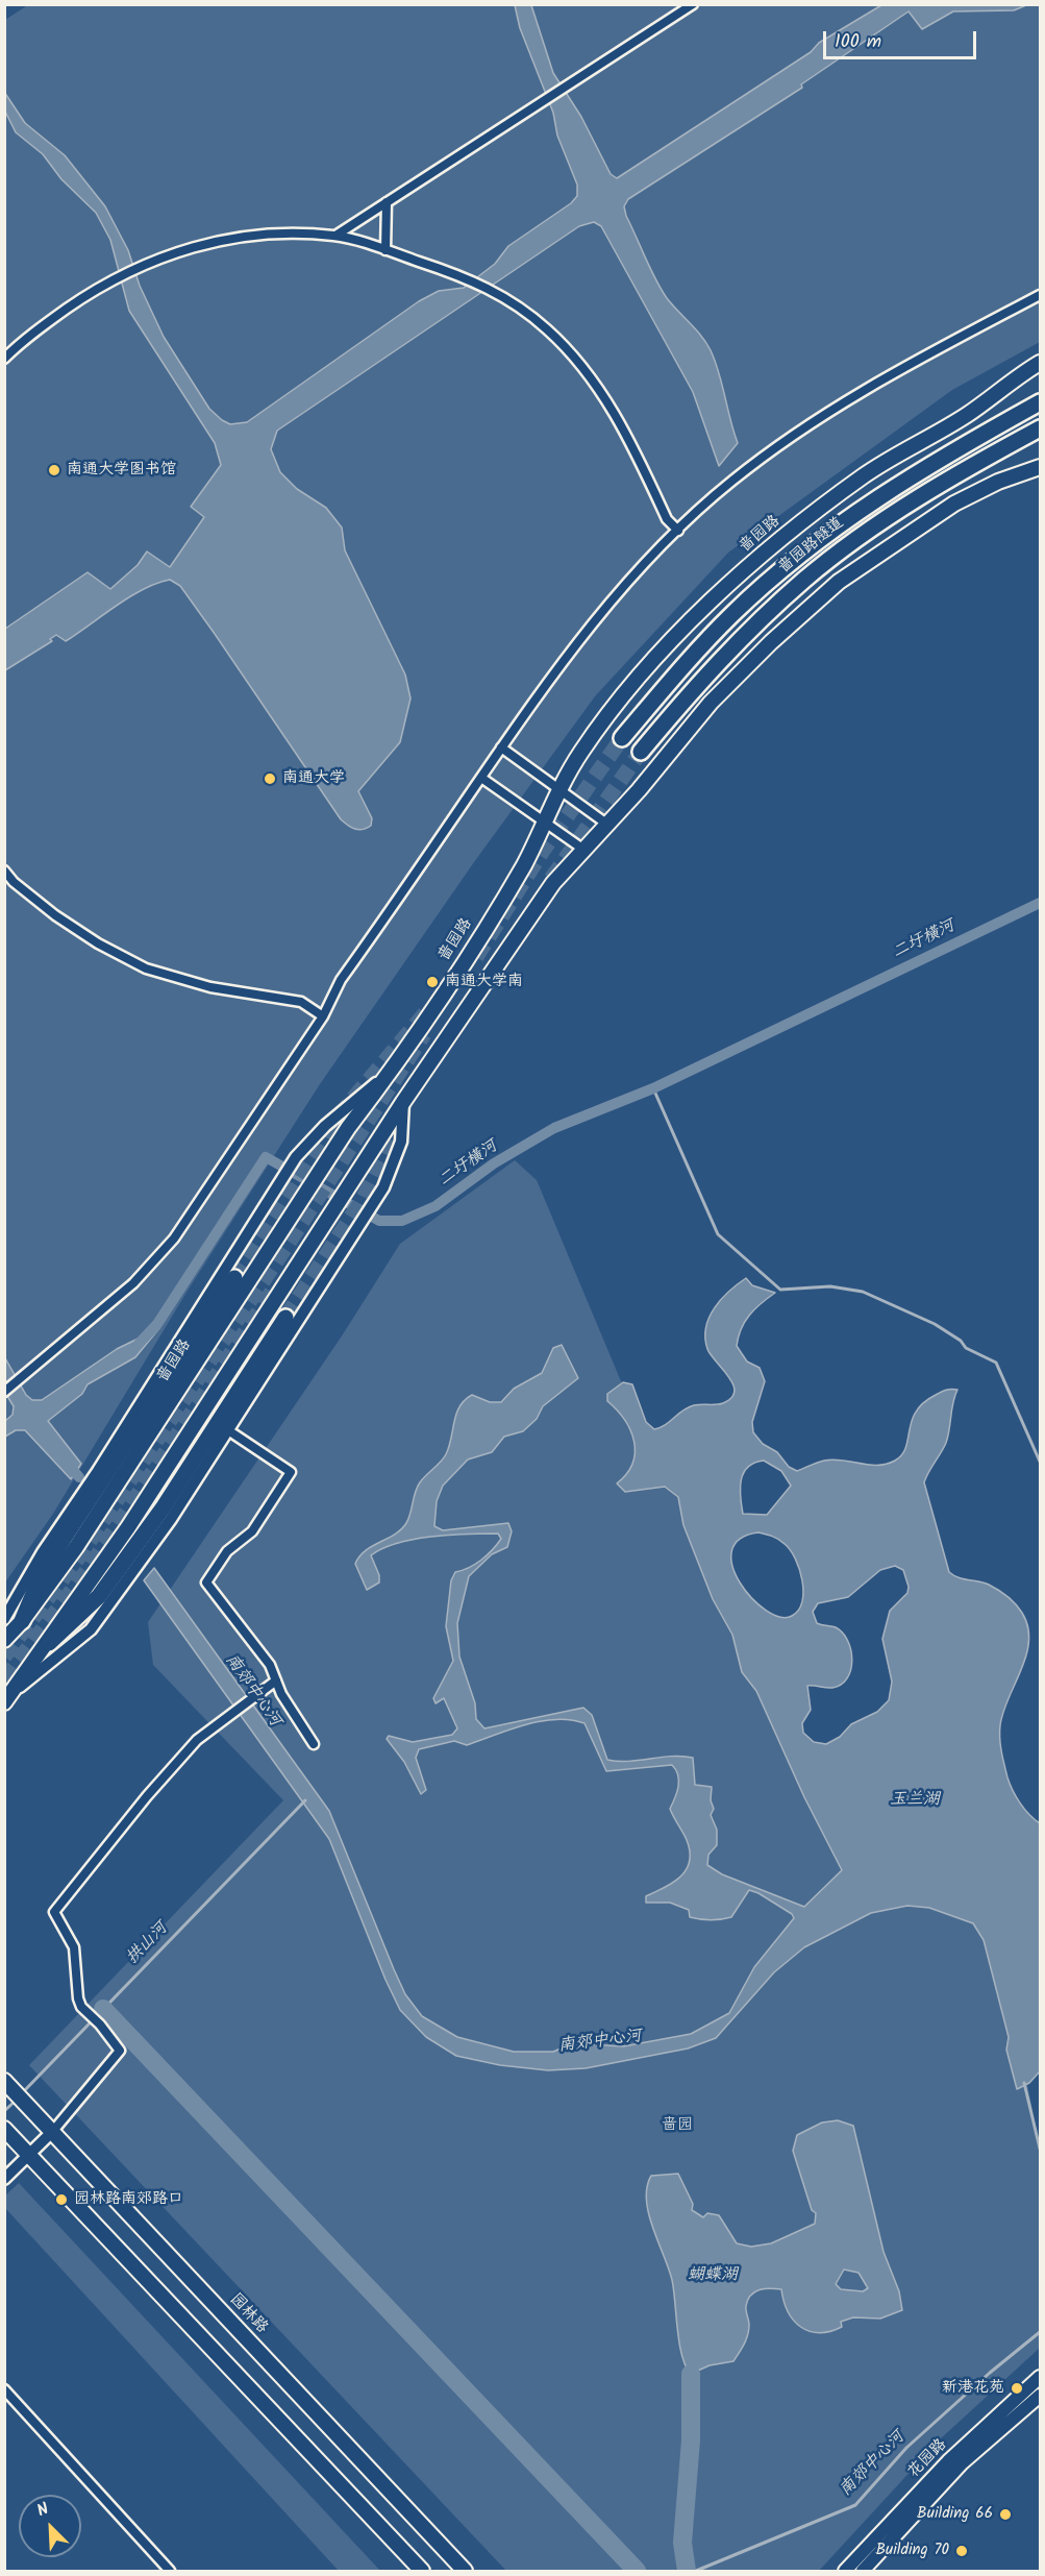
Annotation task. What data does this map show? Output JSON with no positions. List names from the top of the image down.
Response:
{
  "streets": {
    "highway": ["啬园路隧道"],
    "main road": ["啬园路", "园林路", "花园路"]
  },
  "water": [
    "二圩横河",
    "南郊中心河",
    "玉兰湖",
    "拱山河",
    "蝴蝶湖"
  ],
  "parks": ["啬园"],
  "places": [
    "南通大学图书馆",
    "南通大学",
    "南通大学南",
    "园林路南郊路口",
    "新港花苑",
    "Building 66",
    "Building 70"
  ],
  "scale_bar": "100 m",
  "north": "top left"
}
